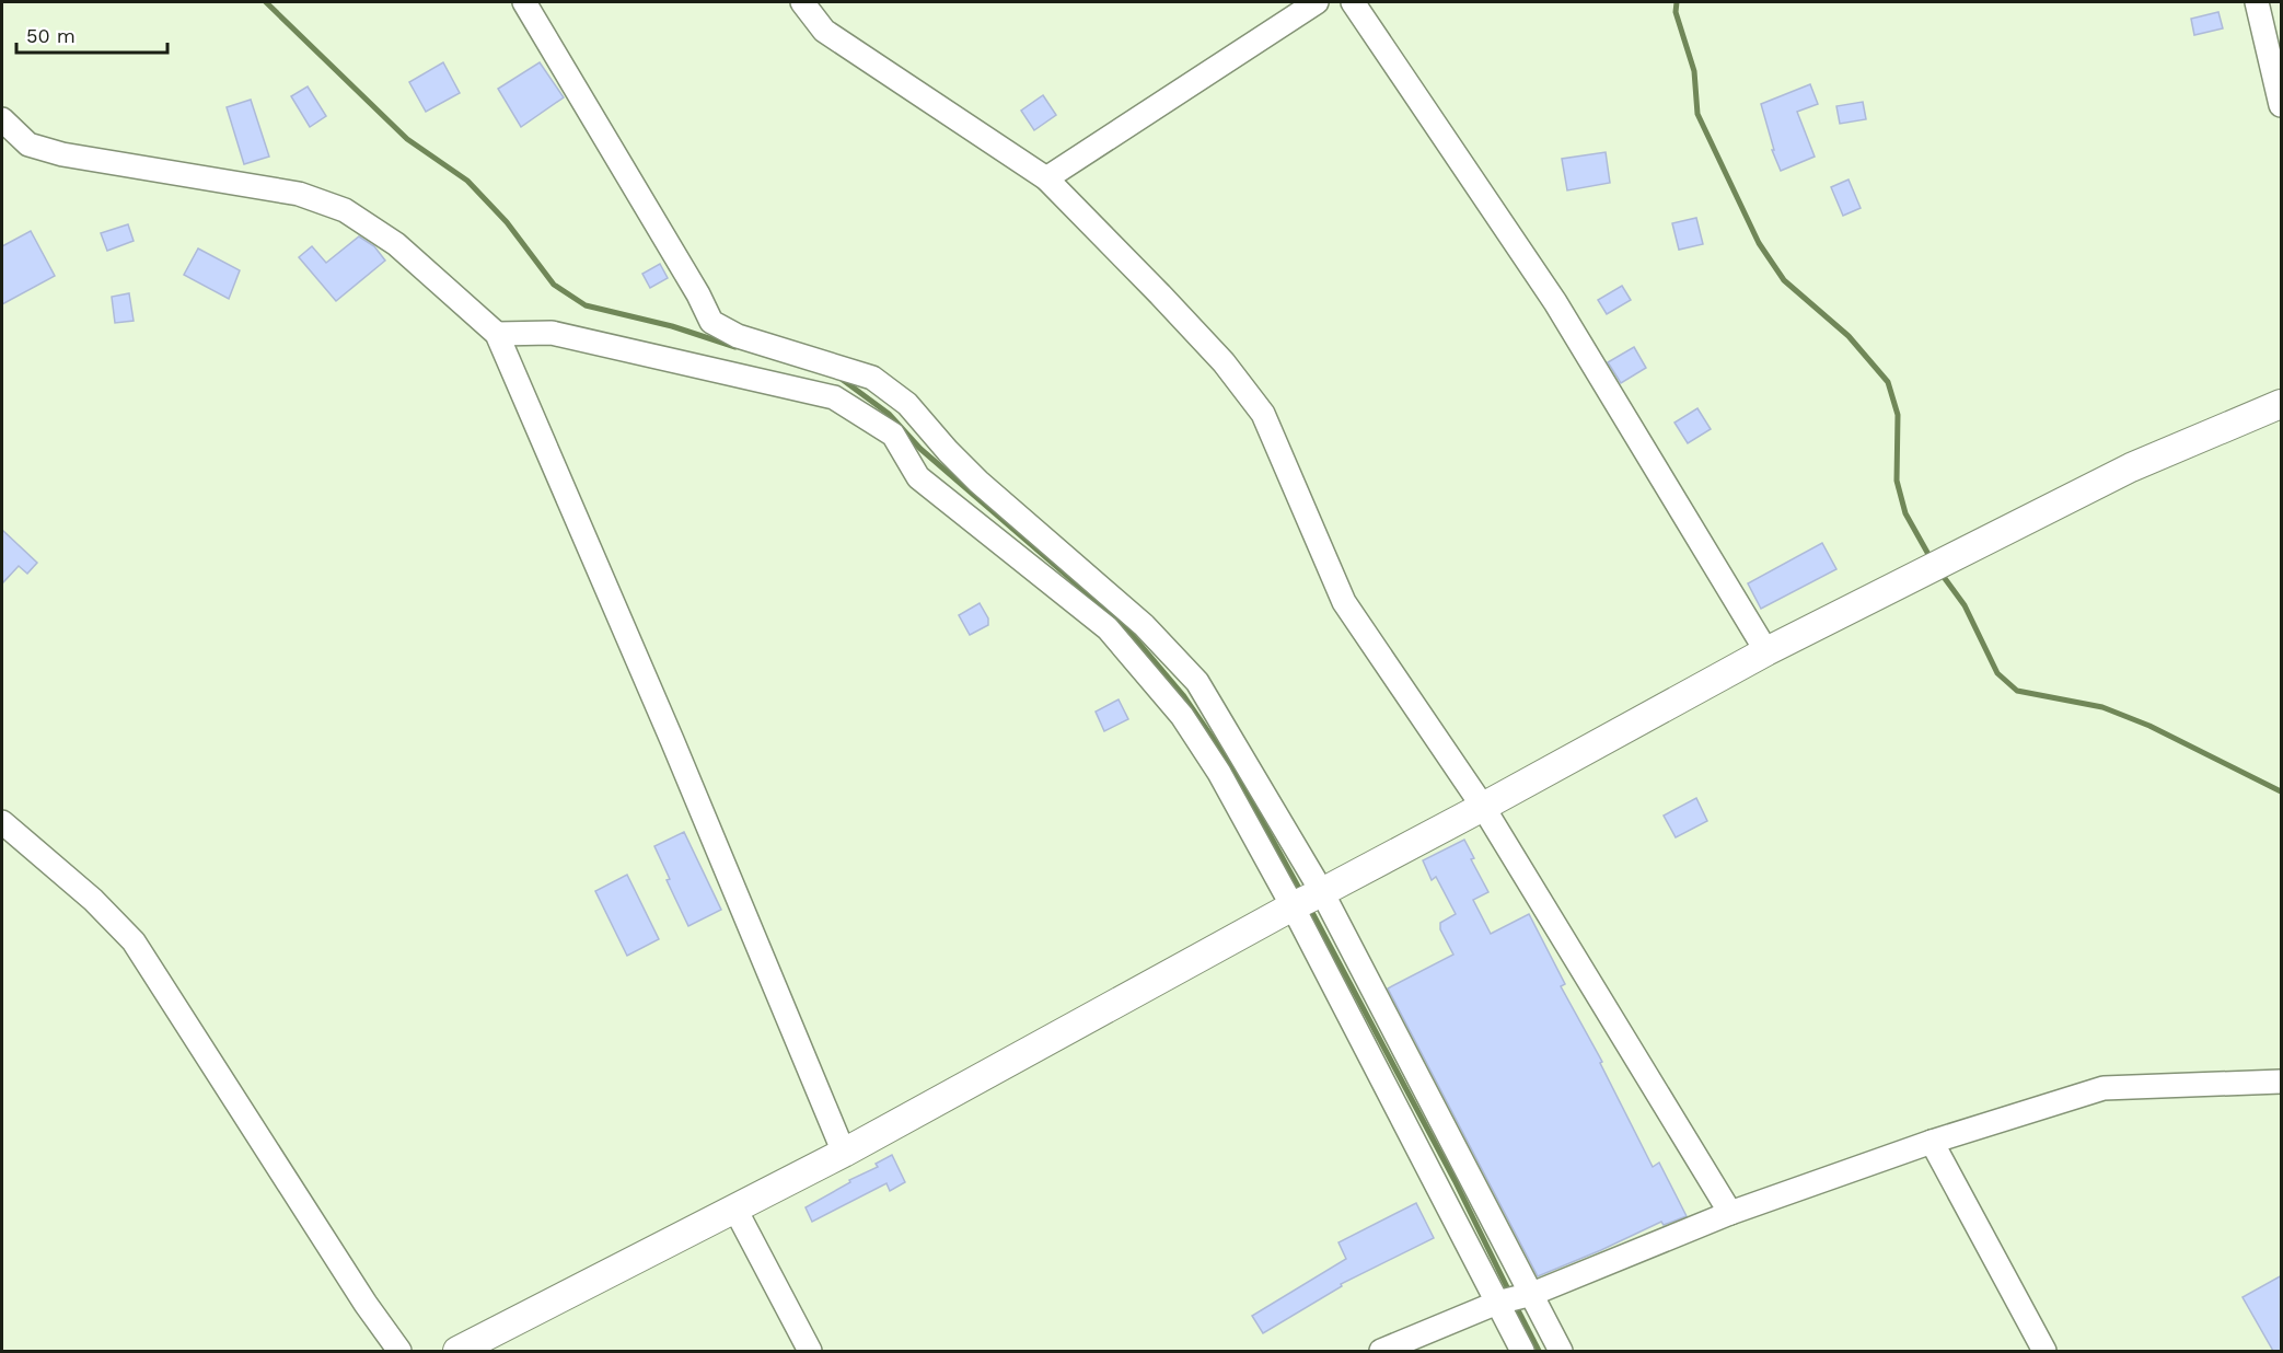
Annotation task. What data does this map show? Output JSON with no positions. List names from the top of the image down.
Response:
{
  "scale_bar": "50 m"
}
